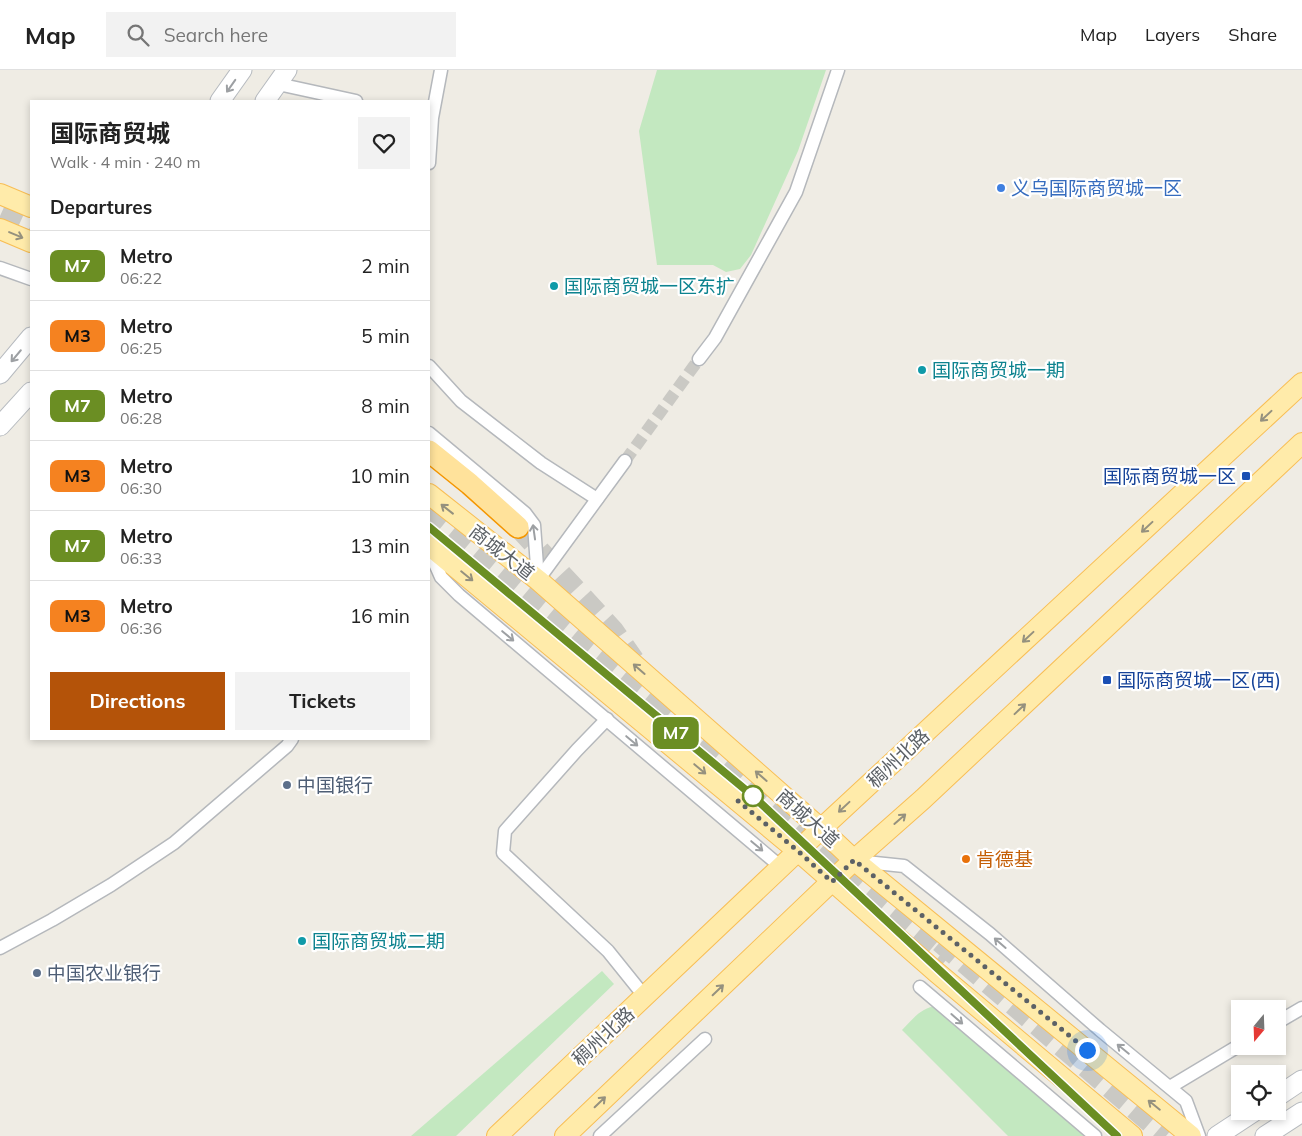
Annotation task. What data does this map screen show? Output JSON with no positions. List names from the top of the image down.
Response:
{
  "streets": {
    "main road": ["商城大道", "稠州北路"]
  },
  "crossings": [
    ["商城大道", "稠州北路"]
  ],
  "places": {
    "other": [
      "义乌国际商贸城一区",
      "国际商贸城一区东扩",
      "国际商贸城一期",
      "中国银行",
      "肯德基",
      "国际商贸城二期",
      "中国农业银行"
    ],
    "transit": ["国际商贸城一区", "国际商贸城一区(西)"]
  },
  "lines": ["metro line M7"],
  "north": "bottom",
  "page": {
    "header": "Map",
    "search": "Search here",
    "nav": ["Map", "Layers", "Share"],
    "on_map": "M7",
    "heading": [
      ["国际商贸城", "Walk · 4 min · 240 m"],
      "Departures"
    ],
    "list": [
      {
        "mark": "M7",
        "name": "Metro",
        "note": "06:22",
        "value": "2 min"
      },
      {
        "mark": "M3",
        "name": "Metro",
        "note": "06:25",
        "value": "5 min"
      },
      {
        "mark": "M7",
        "name": "Metro",
        "note": "06:28",
        "value": "8 min"
      },
      {
        "mark": "M3",
        "name": "Metro",
        "note": "06:30",
        "value": "10 min"
      },
      {
        "mark": "M7",
        "name": "Metro",
        "note": "06:33",
        "value": "13 min"
      },
      {
        "mark": "M3",
        "name": "Metro",
        "note": "06:36",
        "value": "16 min"
      }
    ],
    "buttons": ["Directions", "Tickets"]
  }
}
